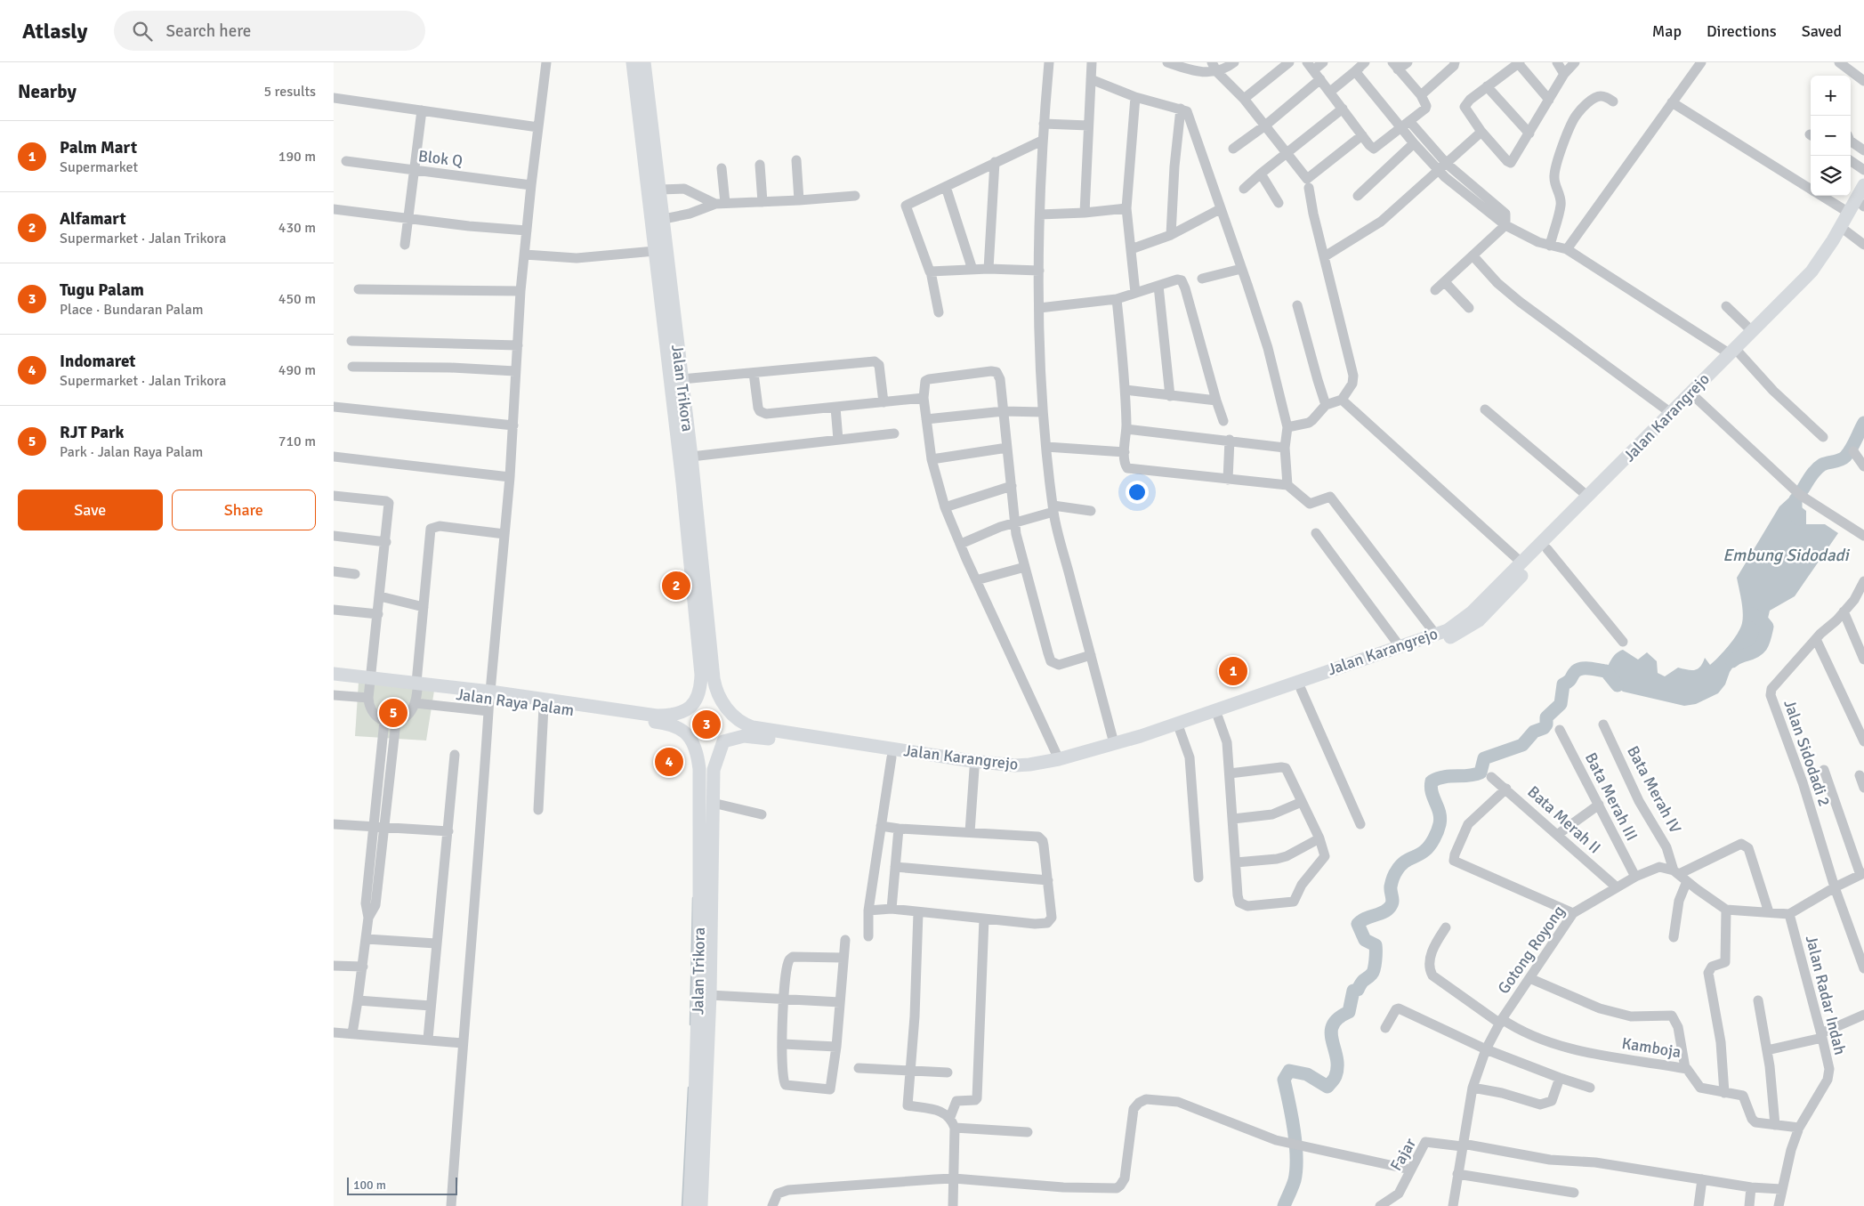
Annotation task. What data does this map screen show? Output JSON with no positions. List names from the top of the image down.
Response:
{
  "streets": {
    "main road": ["Jalan Trikora", "Jalan Karangrejo", "Jalan Raya Palam"],
    "street": [
      "Blok Q",
      "Jalan Sidodadi 2",
      "Bata Merah IV",
      "Bata Merah III",
      "Bata Merah II",
      "Gotong Royong",
      "Jalan Radar Indah",
      "Kamboja",
      "Fajar"
    ]
  },
  "crossings": [
    ["Jalan Trikora", "Jalan Karangrejo"],
    ["Jalan Trikora", "Jalan Raya Palam"],
    ["Jalan Karangrejo", "Jalan Raya Palam"],
    ["Bata Merah IV", "Gotong Royong"],
    ["Bata Merah III", "Gotong Royong"],
    ["Bata Merah II", "Gotong Royong"],
    ["Gotong Royong", "Kamboja"],
    ["Gotong Royong", "Fajar"],
    ["Jalan Radar Indah", "Kamboja"]
  ],
  "water": ["Embung Sidodadi"],
  "scale_bar": "100 m",
  "page": {
    "header": "Atlasly",
    "search": "Search here",
    "nav": ["Map", "Directions", "Saved"],
    "heading": ["Nearby", "5 results"],
    "map_buttons": ["+", "−"],
    "list": [
      {
        "mark": "1",
        "name": "Palm Mart",
        "note": "Supermarket",
        "value": "190 m"
      },
      {
        "mark": "2",
        "name": "Alfamart",
        "note": "Supermarket · Jalan Trikora",
        "value": "430 m"
      },
      {
        "mark": "3",
        "name": "Tugu Palam",
        "note": "Place · Bundaran Palam",
        "value": "450 m"
      },
      {
        "mark": "4",
        "name": "Indomaret",
        "note": "Supermarket · Jalan Trikora",
        "value": "490 m"
      },
      {
        "mark": "5",
        "name": "RJT Park",
        "note": "Park · Jalan Raya Palam",
        "value": "710 m"
      }
    ],
    "buttons": ["Save", "Share"],
    "pins": [
      "2",
      "1",
      "5",
      "3",
      "4"
    ],
    "scale": "100 m"
  }
}
